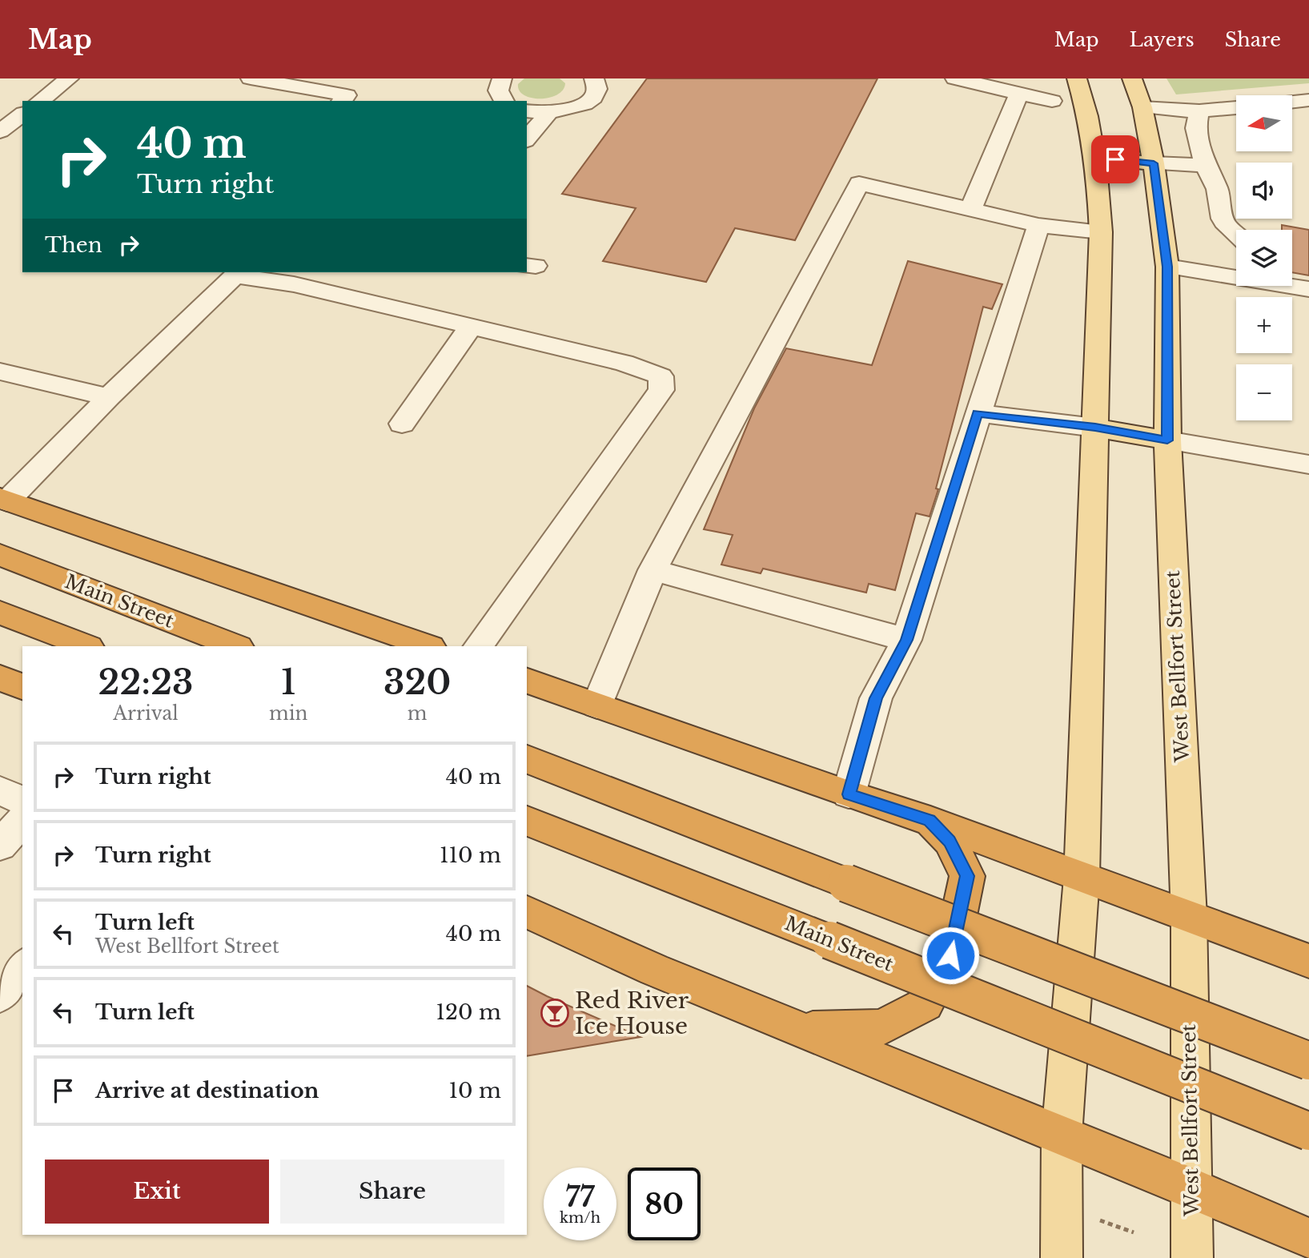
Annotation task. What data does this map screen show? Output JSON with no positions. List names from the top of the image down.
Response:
{
  "streets": {
    "highway": ["Main Street"],
    "main road": ["West Bellfort Street"]
  },
  "places": {
    "bar": ["Red River Ice House"]
  },
  "north": "left",
  "page": {
    "header": "Map",
    "nav": ["Map", "Layers", "Share"],
    "map_buttons": ["+", "−"],
    "turn": ["40 m", "Turn right"],
    "then": "Then",
    "eta": [
      "22:23",
      "Arrival",
      "1",
      "min",
      "320",
      "m"
    ],
    "list": [
      {
        "name": "Turn right",
        "value": "40 m"
      },
      {
        "name": "Turn right",
        "value": "110 m"
      },
      {
        "name": "Turn left",
        "note": "West Bellfort Street",
        "value": "40 m"
      },
      {
        "name": "Turn left",
        "value": "120 m"
      },
      {
        "name": "Arrive at destination",
        "value": "10 m"
      }
    ],
    "buttons": ["Exit", "Share"],
    "speed": "77 km/h",
    "limit": "80"
  }
}
